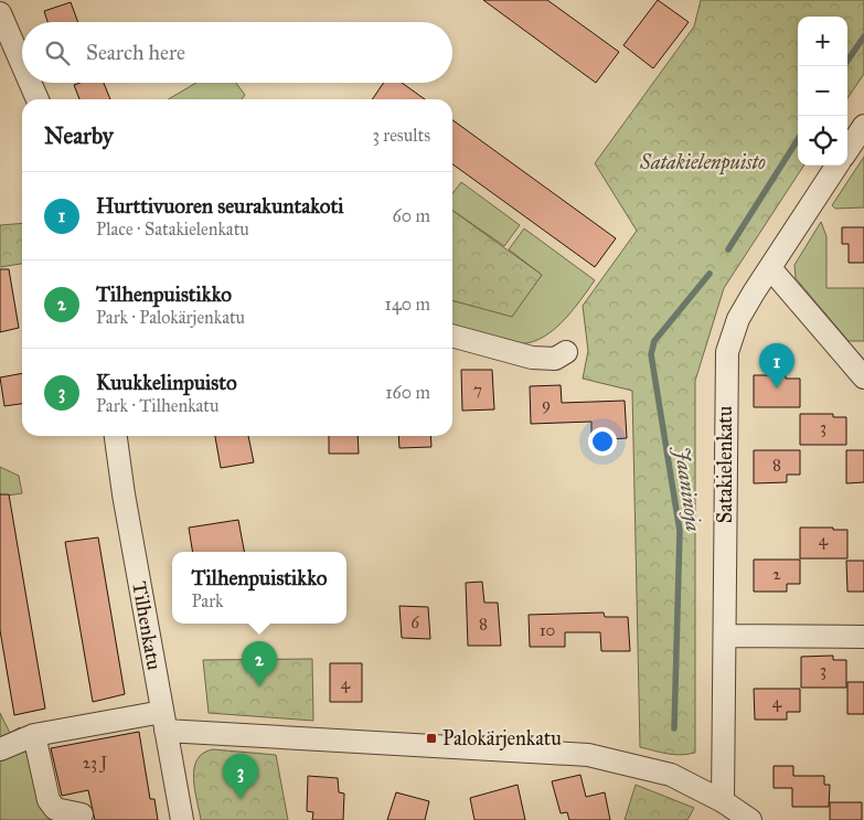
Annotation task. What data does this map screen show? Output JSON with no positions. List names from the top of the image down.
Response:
{
  "streets": {
    "street": ["Satakielenkatu", "Tilhenkatu"]
  },
  "water": ["Jaaninoja"],
  "parks": ["Satakielenpuisto"],
  "places": {
    "transit": ["Palokärjenkatu"]
  },
  "house_numbers": [
    "7",
    "9",
    "3",
    "8",
    "4",
    "2",
    "6",
    "8",
    "10",
    "3",
    "4",
    "4",
    "23 J"
  ],
  "page": {
    "map_buttons": ["+", "−"],
    "search": "Search here",
    "heading": ["Nearby", "3 results"],
    "list": [
      {
        "mark": "1",
        "name": "Hurttivuoren seurakuntakoti",
        "note": "Place · Satakielenkatu",
        "value": "60 m"
      },
      {
        "mark": "2",
        "name": "Tilhenpuistikko",
        "note": "Park · Palokärjenkatu",
        "value": "140 m"
      },
      {
        "mark": "3",
        "name": "Kuukkelinpuisto",
        "note": "Park · Tilhenkatu",
        "value": "160 m"
      }
    ],
    "pins": ["1", "2", "3"],
    "popup": ["Tilhenpuistikko", "Park"]
  }
}
